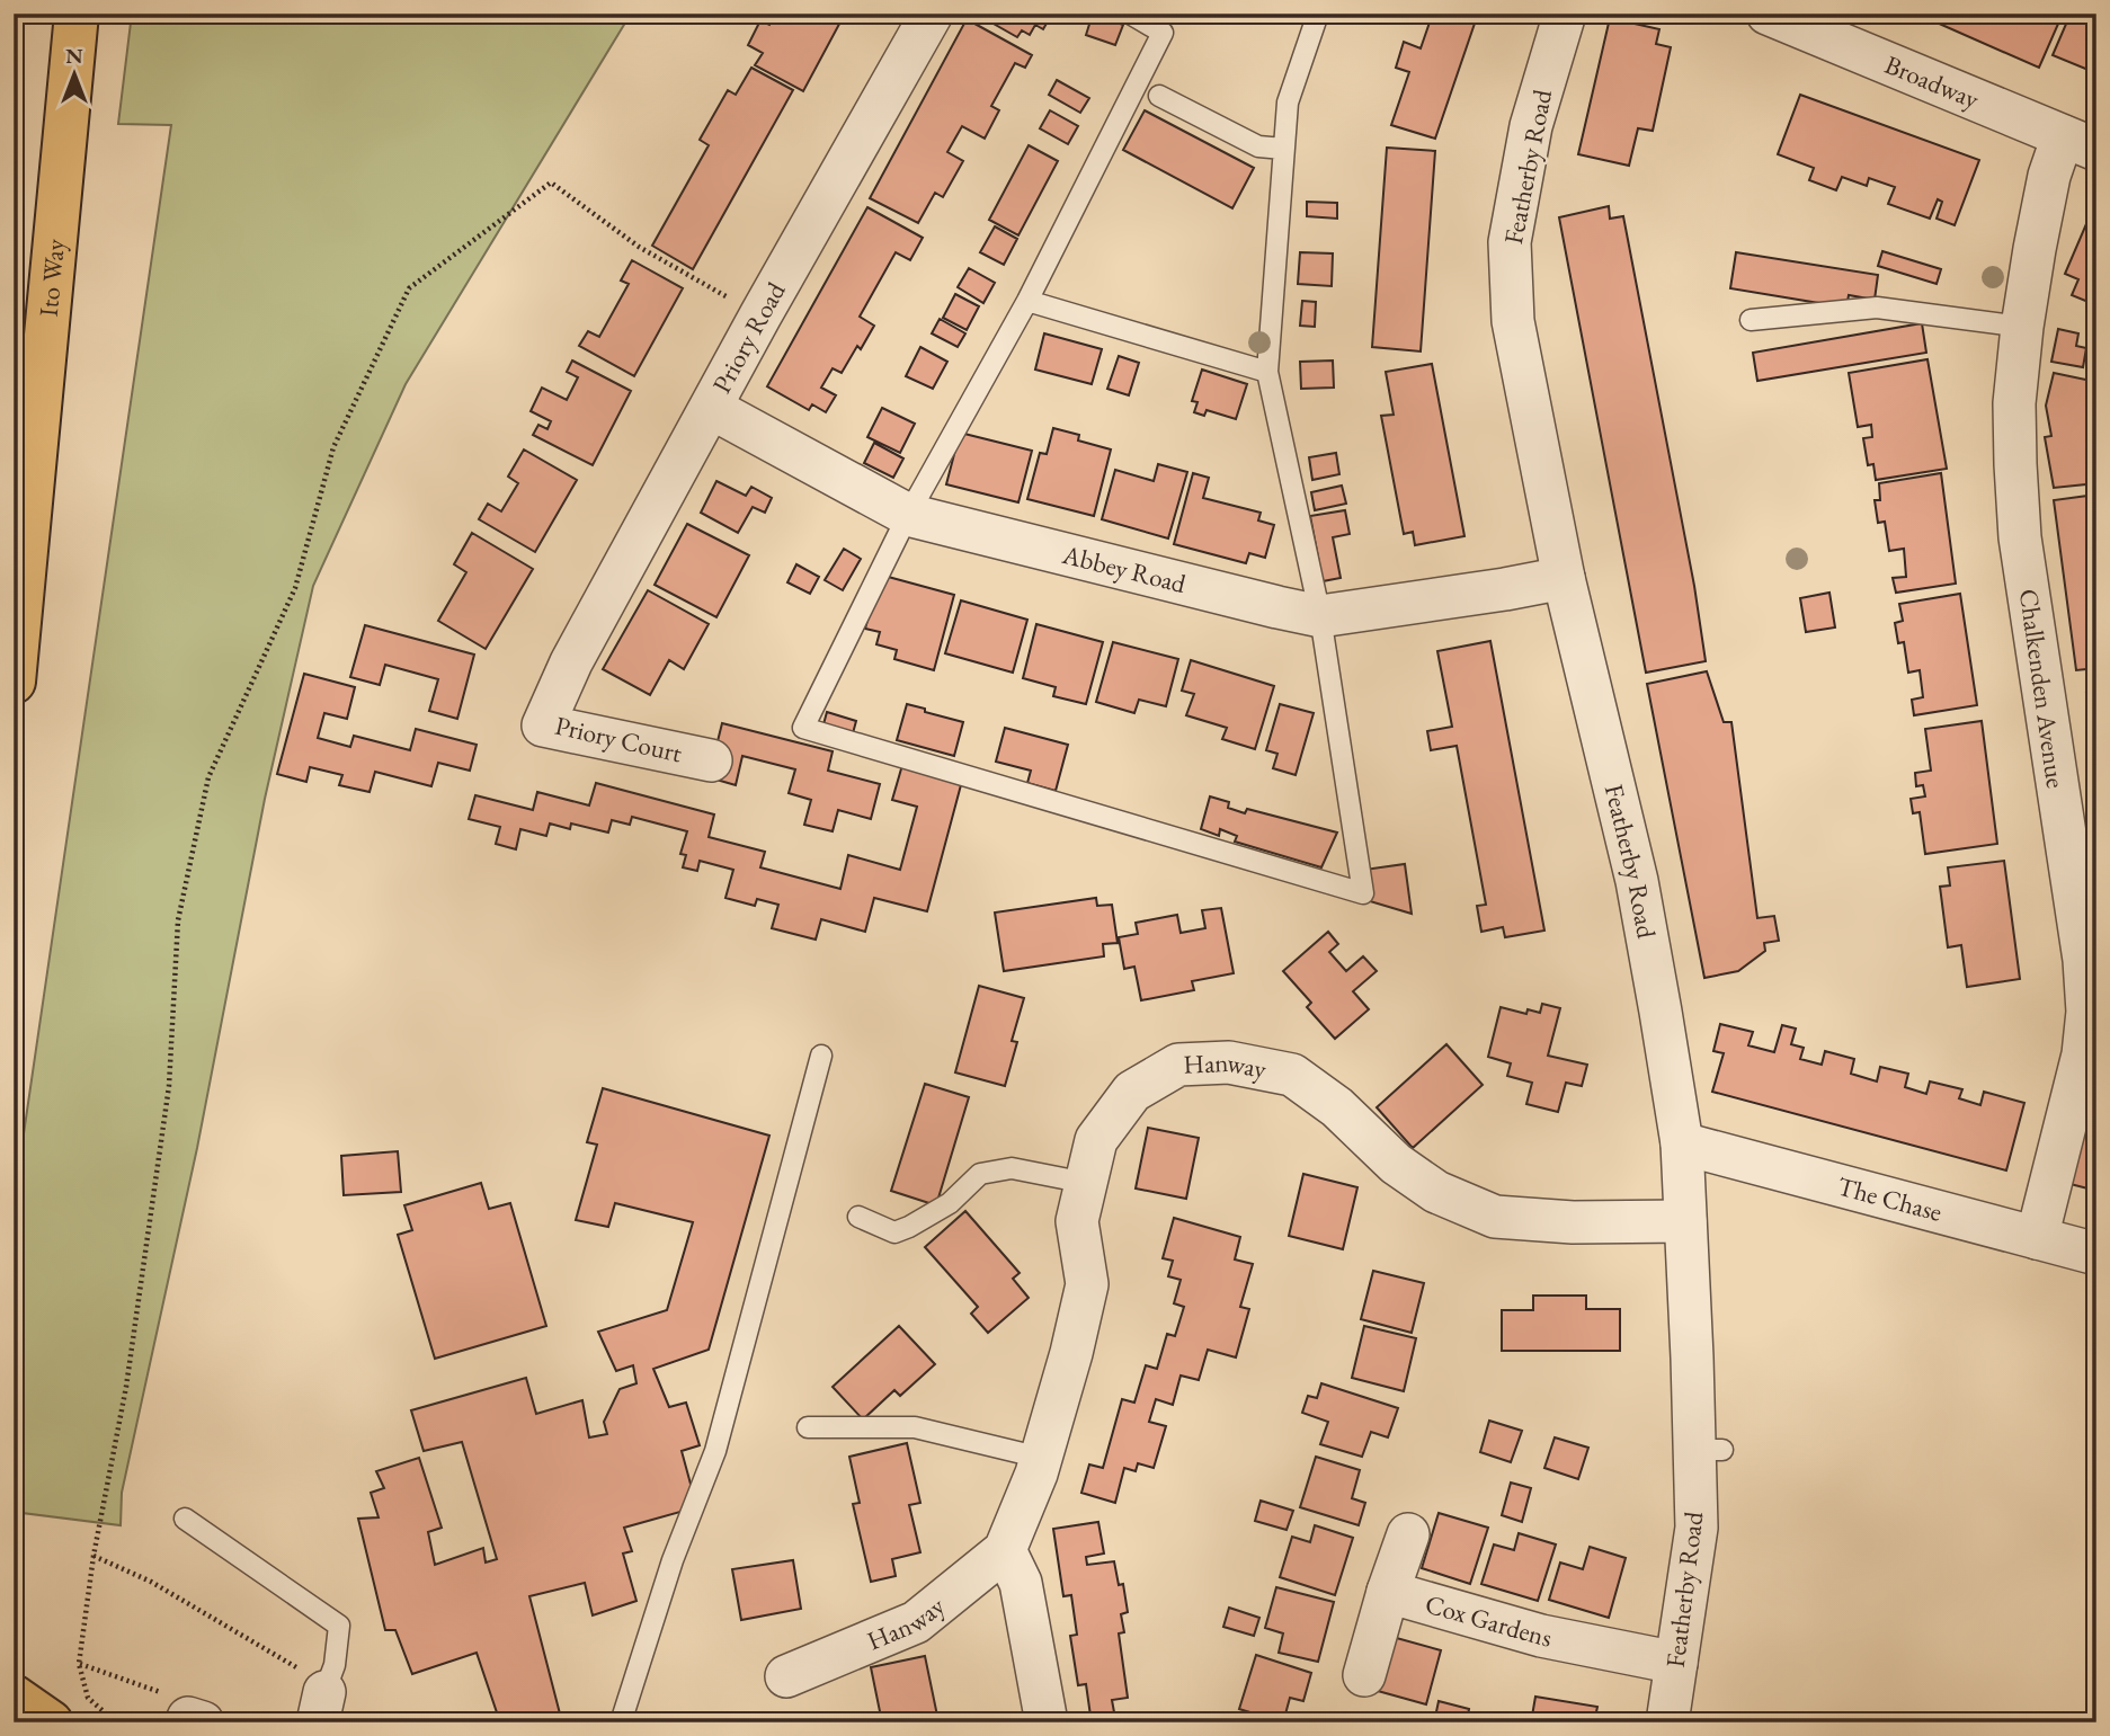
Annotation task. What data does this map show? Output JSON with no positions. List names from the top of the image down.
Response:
{
  "streets": {
    "main road": ["Ito Way"],
    "street": [
      "Broadway",
      "Featherby Road",
      "Priory Road",
      "Abbey Road",
      "Chalkenden Avenue",
      "Priory Court",
      "Hanway",
      "The Chase",
      "Cox Gardens"
    ]
  },
  "crossings": [
    ["Broadway", "Chalkenden Avenue"],
    ["Featherby Road", "Abbey Road"],
    ["Featherby Road", "Hanway"],
    ["Featherby Road", "The Chase"],
    ["Featherby Road", "Cox Gardens"],
    ["Priory Road", "Abbey Road"],
    ["Priory Road", "Priory Court"],
    ["Chalkenden Avenue", "The Chase"]
  ],
  "north": "top"
}
